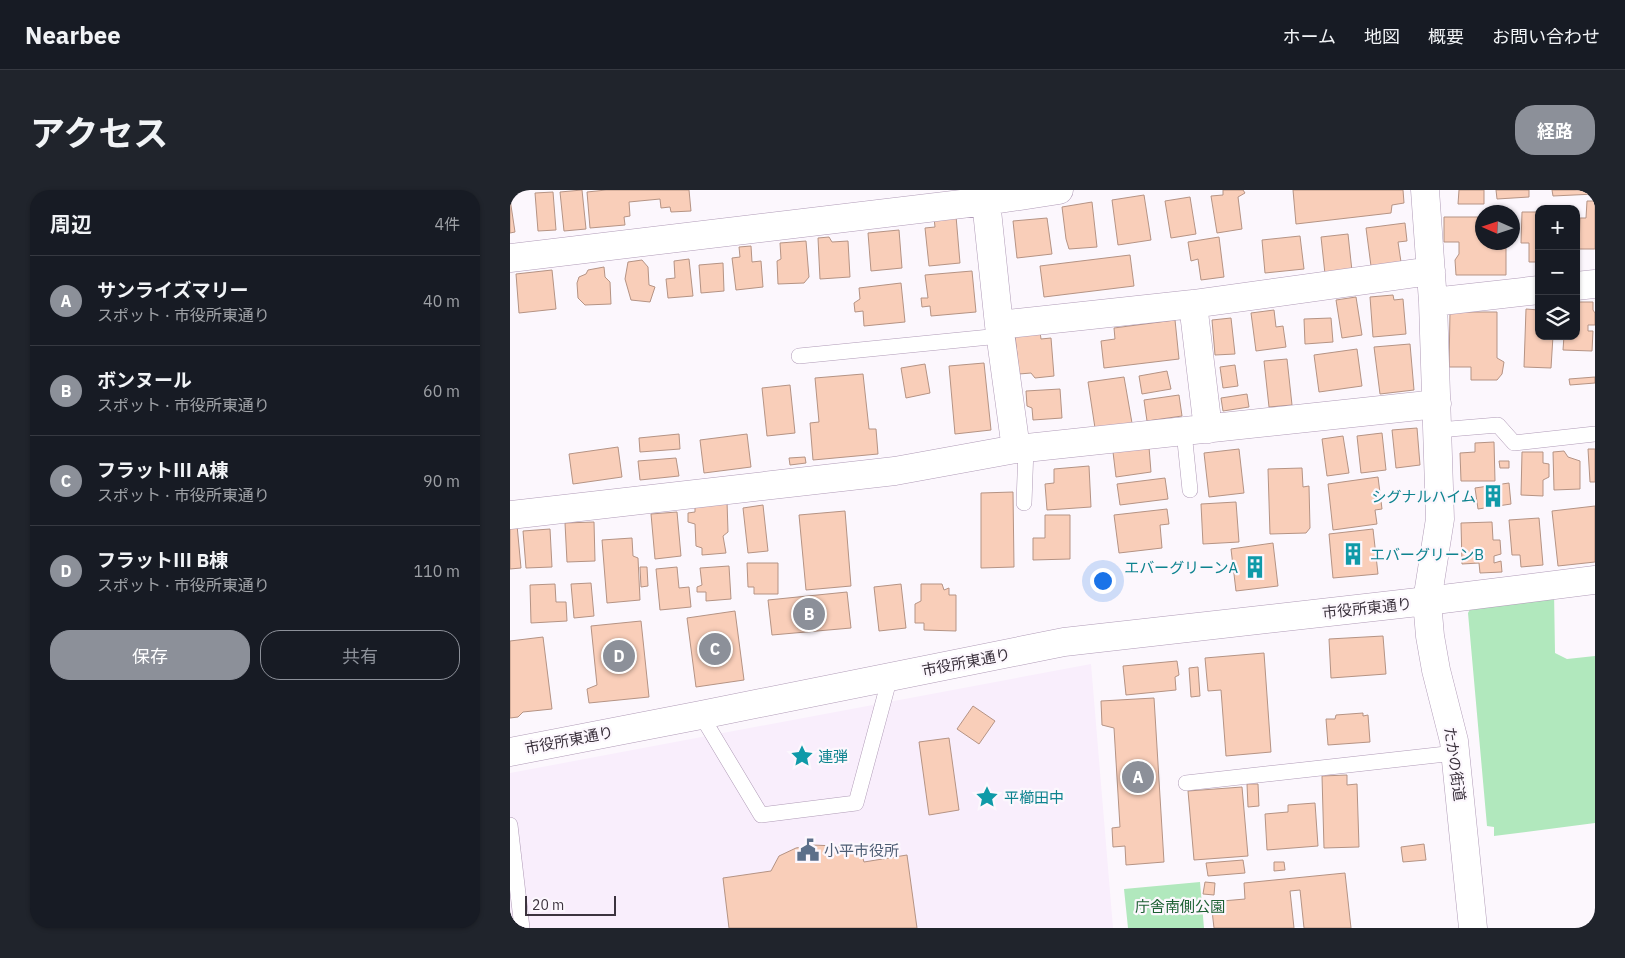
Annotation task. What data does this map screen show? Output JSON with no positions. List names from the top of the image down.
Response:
{
  "streets": {
    "street": ["市役所東通り", "たかの街道"]
  },
  "crossings": [
    ["市役所東通り", "たかの街道"]
  ],
  "parks": ["庁舎南側公園"],
  "places": {
    "building": ["シグナルハイム", "エバーグリーンB", "エバーグリーンA"],
    "place": ["連弾", "平櫛田中"],
    "public building": ["小平市役所"]
  },
  "scale_bar": "20 m",
  "north": "left",
  "page": {
    "header": "Nearbee",
    "nav": [
      "ホーム",
      "地図",
      "概要",
      "お問い合わせ"
    ],
    "title": "アクセス",
    "buttons": [
      "経路",
      ["保存", "共有"]
    ],
    "heading": ["周辺", "4件"],
    "map_buttons": ["+", "−"],
    "list": [
      {
        "mark": "A",
        "name": "サンライズマリー",
        "note": "スポット · 市役所東通り",
        "value": "40 m"
      },
      {
        "mark": "B",
        "name": "ボンヌール",
        "note": "スポット · 市役所東通り",
        "value": "60 m"
      },
      {
        "mark": "C",
        "name": "フラットⅢ A棟",
        "note": "スポット · 市役所東通り",
        "value": "90 m"
      },
      {
        "mark": "D",
        "name": "フラットⅢ B棟",
        "note": "スポット · 市役所東通り",
        "value": "110 m"
      }
    ],
    "pins": [
      "B",
      "C",
      "D",
      "A"
    ],
    "scale": "20 m"
  }
}
